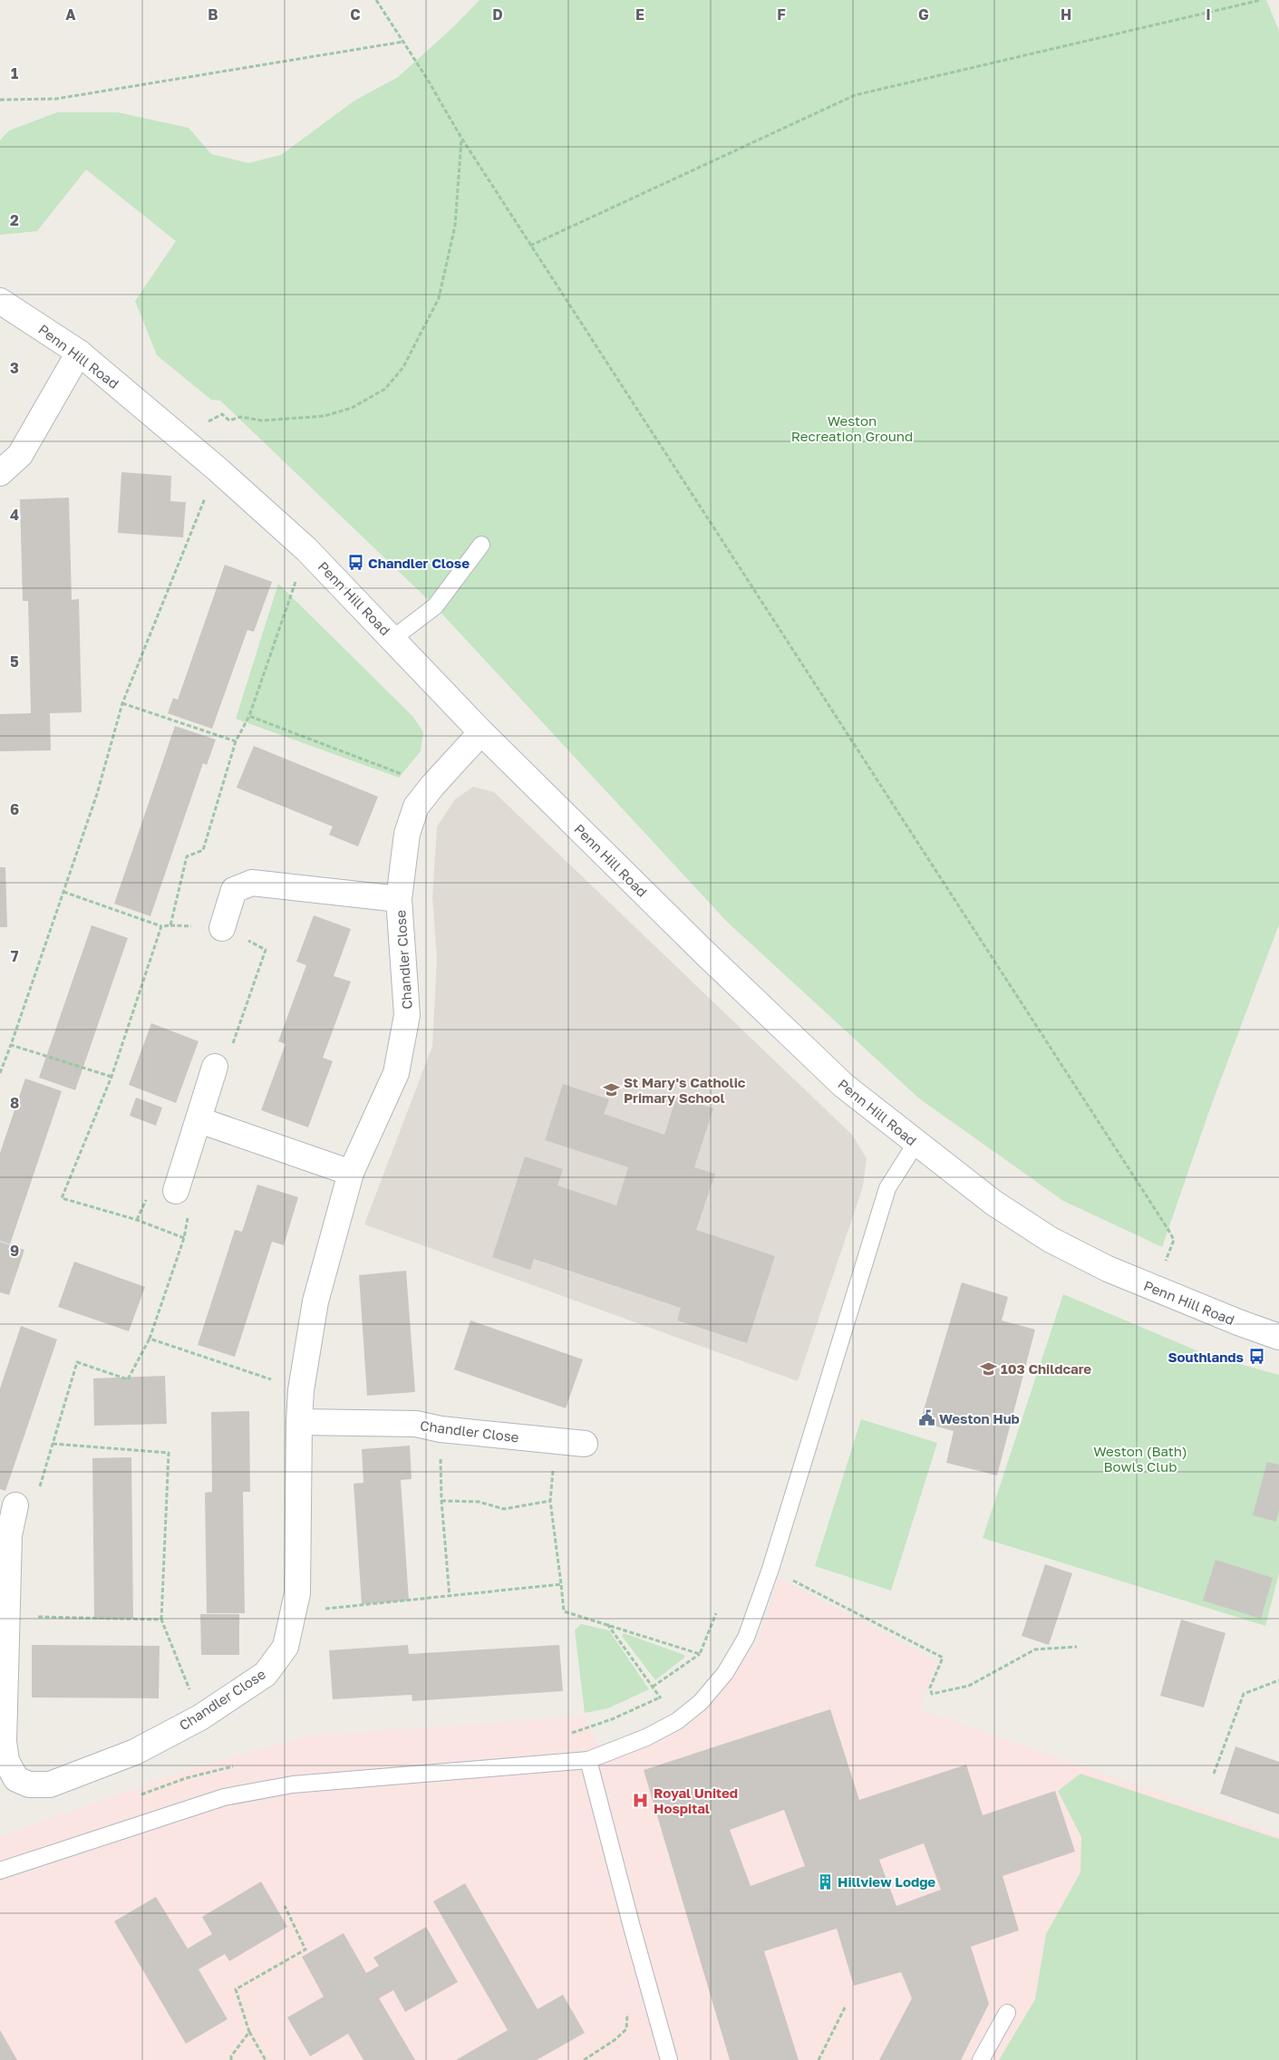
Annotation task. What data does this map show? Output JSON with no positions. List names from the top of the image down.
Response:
{
  "streets": {
    "street": ["Penn Hill Road", "Chandler Close"]
  },
  "crossings": [
    ["Penn Hill Road", "Chandler Close"]
  ],
  "parks": ["Weston Recreation Ground", "Weston (Bath) Bowls Club"],
  "places": {
    "bus stop": ["Chandler Close", "Southlands"],
    "school or university": ["St Mary's Catholic Primary School", "103 Childcare"],
    "public building": ["Weston Hub"],
    "hospital": ["Royal United Hospital"],
    "building": ["Hillview Lodge"]
  },
  "grid": {
    "columns": [
      "A",
      "B",
      "C",
      "D",
      "E",
      "F",
      "G",
      "H",
      "I"
    ],
    "rows": [
      "1",
      "2",
      "3",
      "4",
      "5",
      "6",
      "7",
      "8",
      "9"
    ]
  }
}
